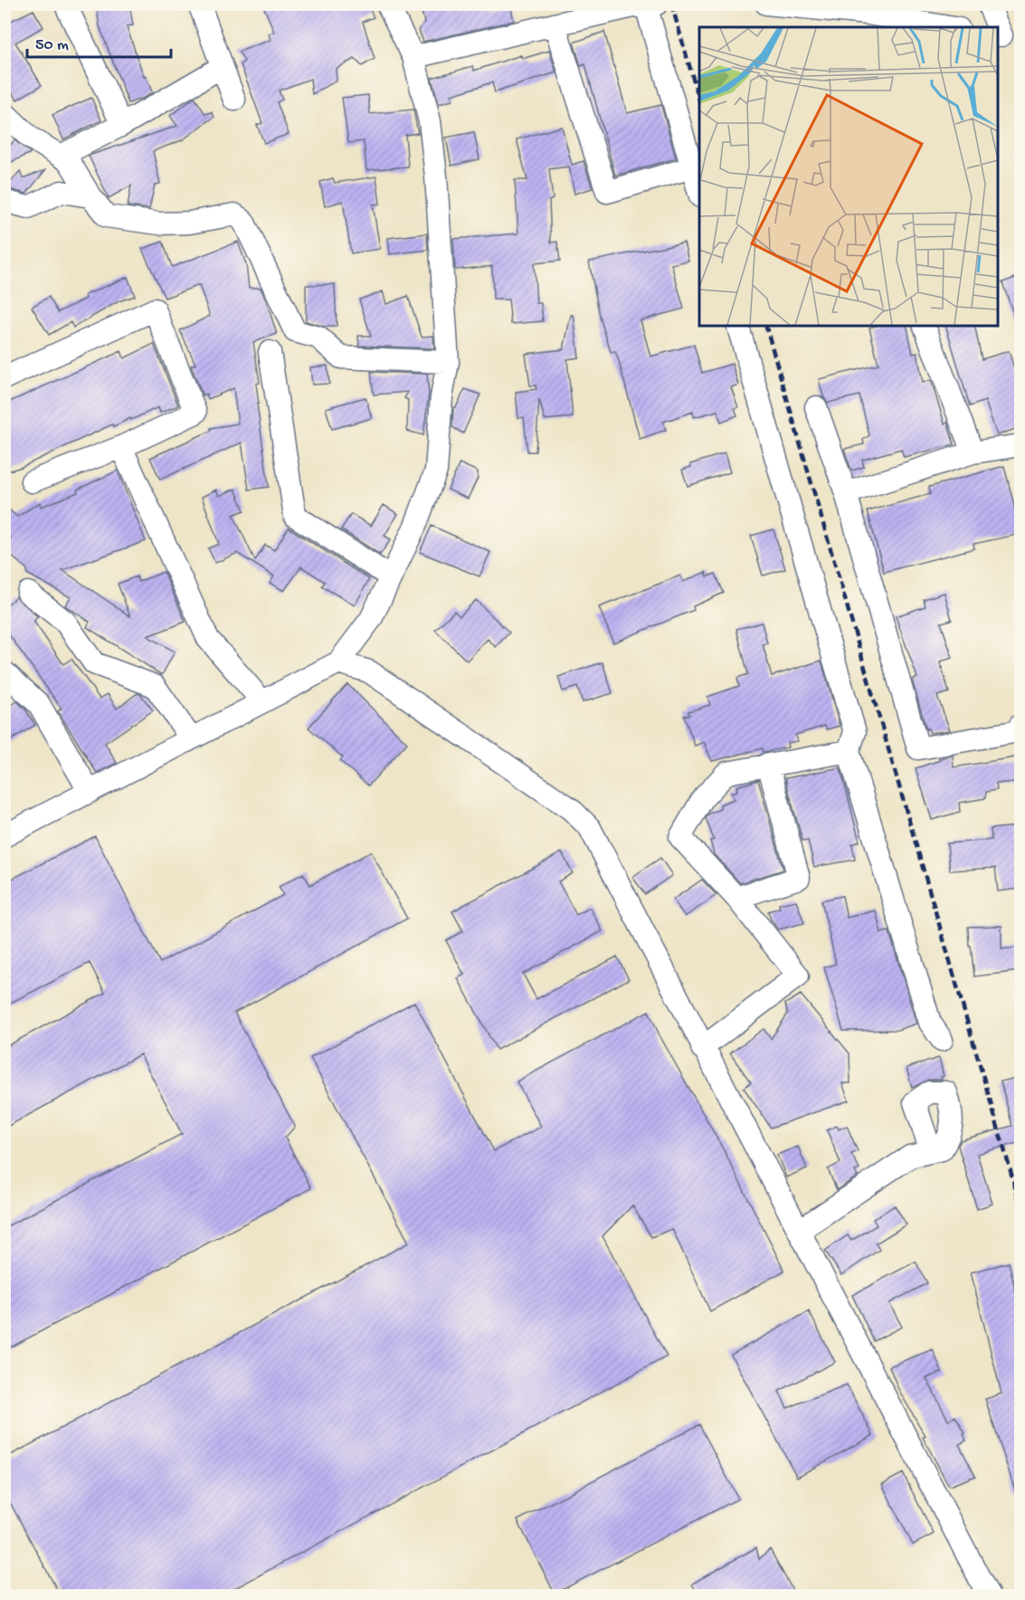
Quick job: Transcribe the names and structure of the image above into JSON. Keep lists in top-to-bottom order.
{
  "scale_bar": "50 m"
}
